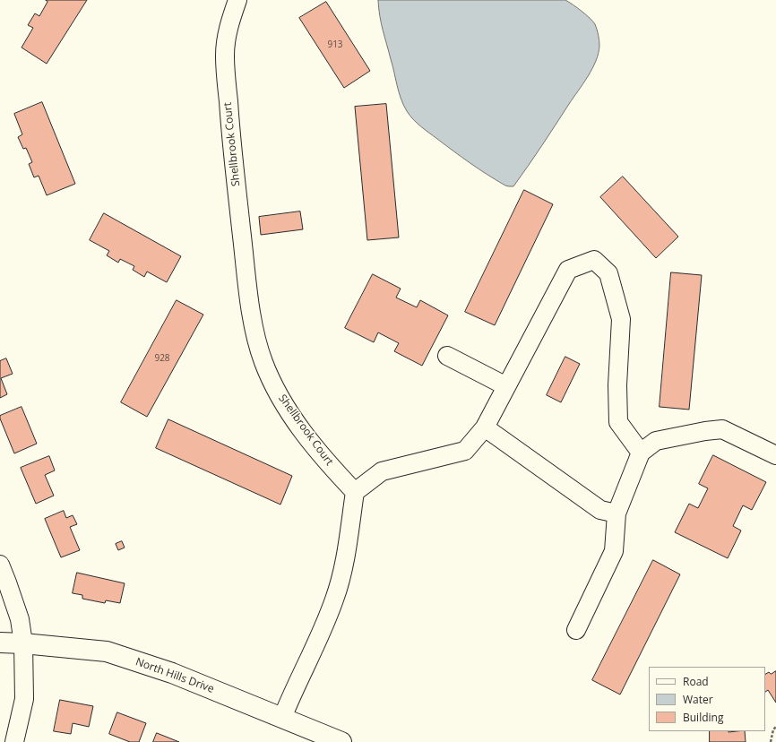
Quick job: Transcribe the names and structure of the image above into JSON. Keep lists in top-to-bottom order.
{
  "streets": {
    "main road": ["North Hills Drive"],
    "street": ["Shellbrook Court"]
  },
  "house_numbers": ["913", "928"],
  "legend": ["Road", "Water", "Building"]
}
